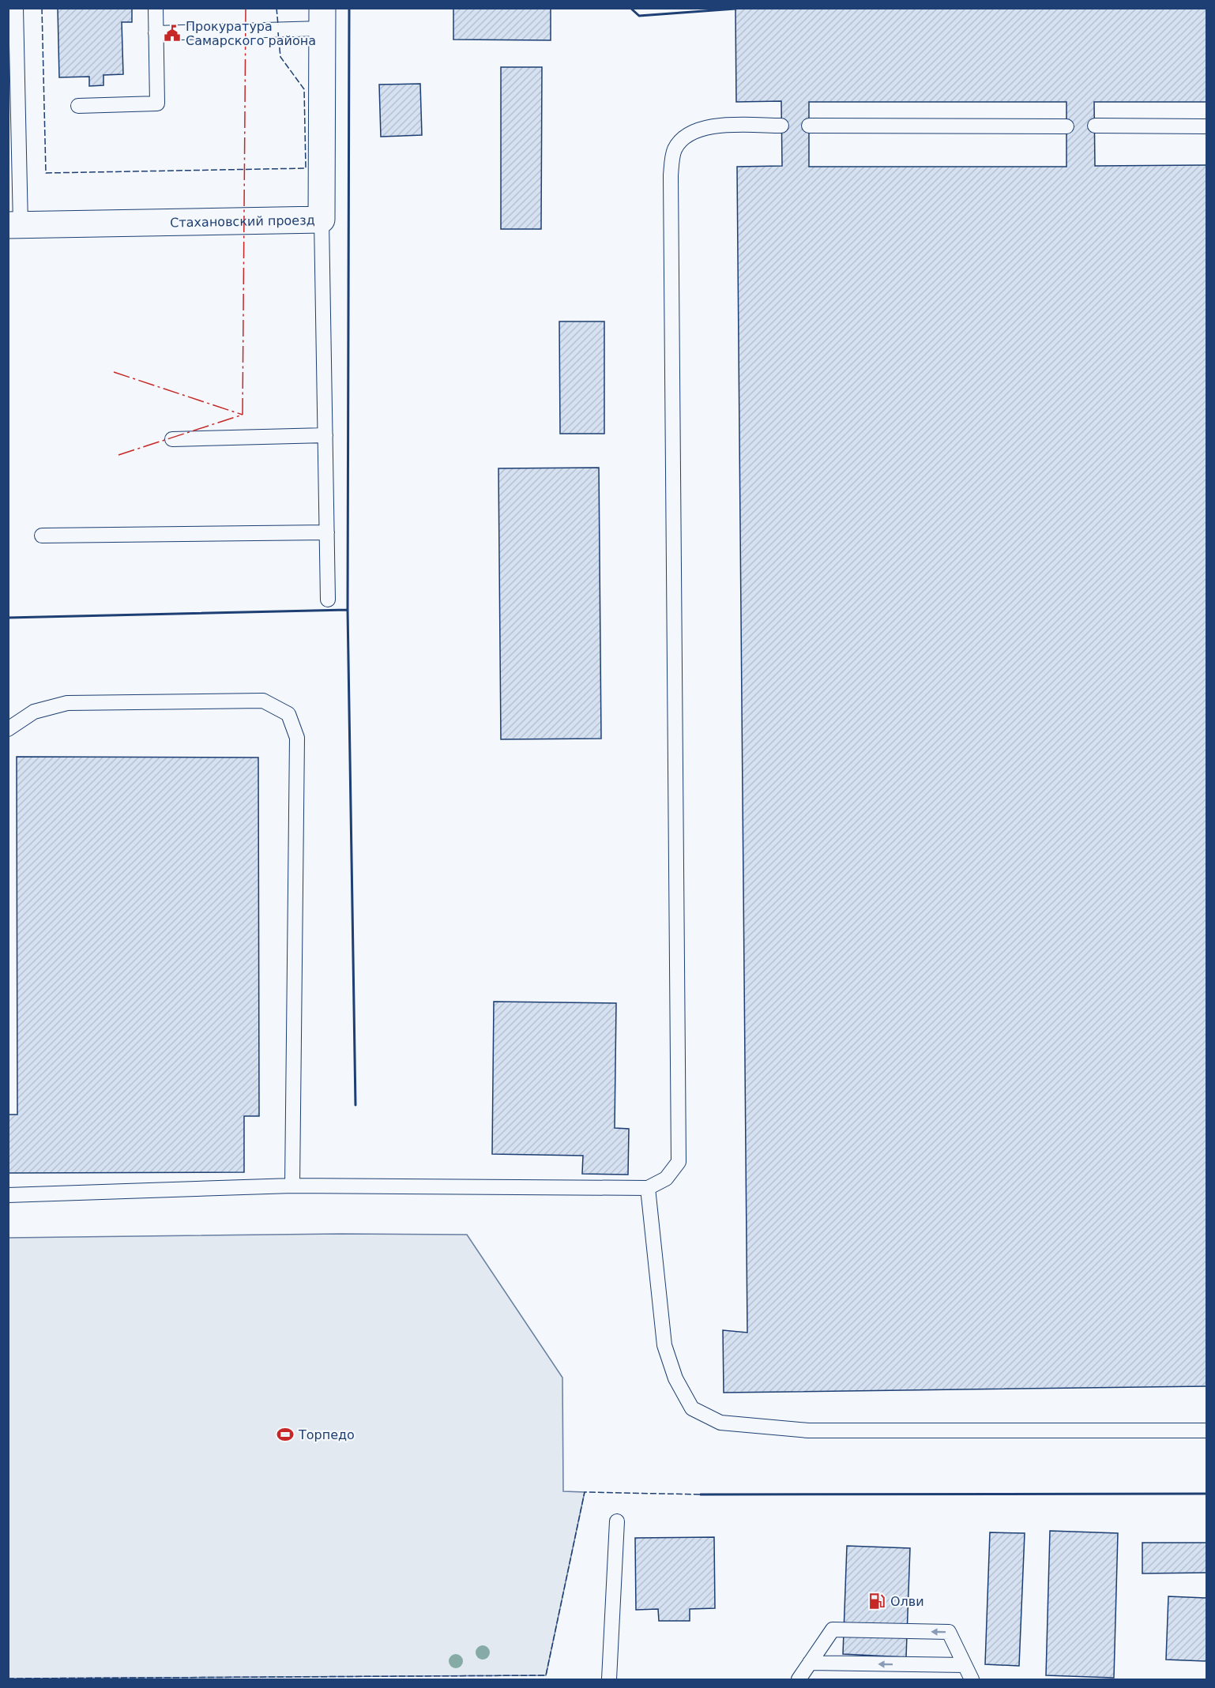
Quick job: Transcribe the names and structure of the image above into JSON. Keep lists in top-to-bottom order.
{
  "streets": {
    "street": ["Стахановский проезд"]
  },
  "places": {
    "public building": ["Прокуратура Самарского района"],
    "sports": ["Торпедо"],
    "fuel station": ["Олви"]
  }
}
